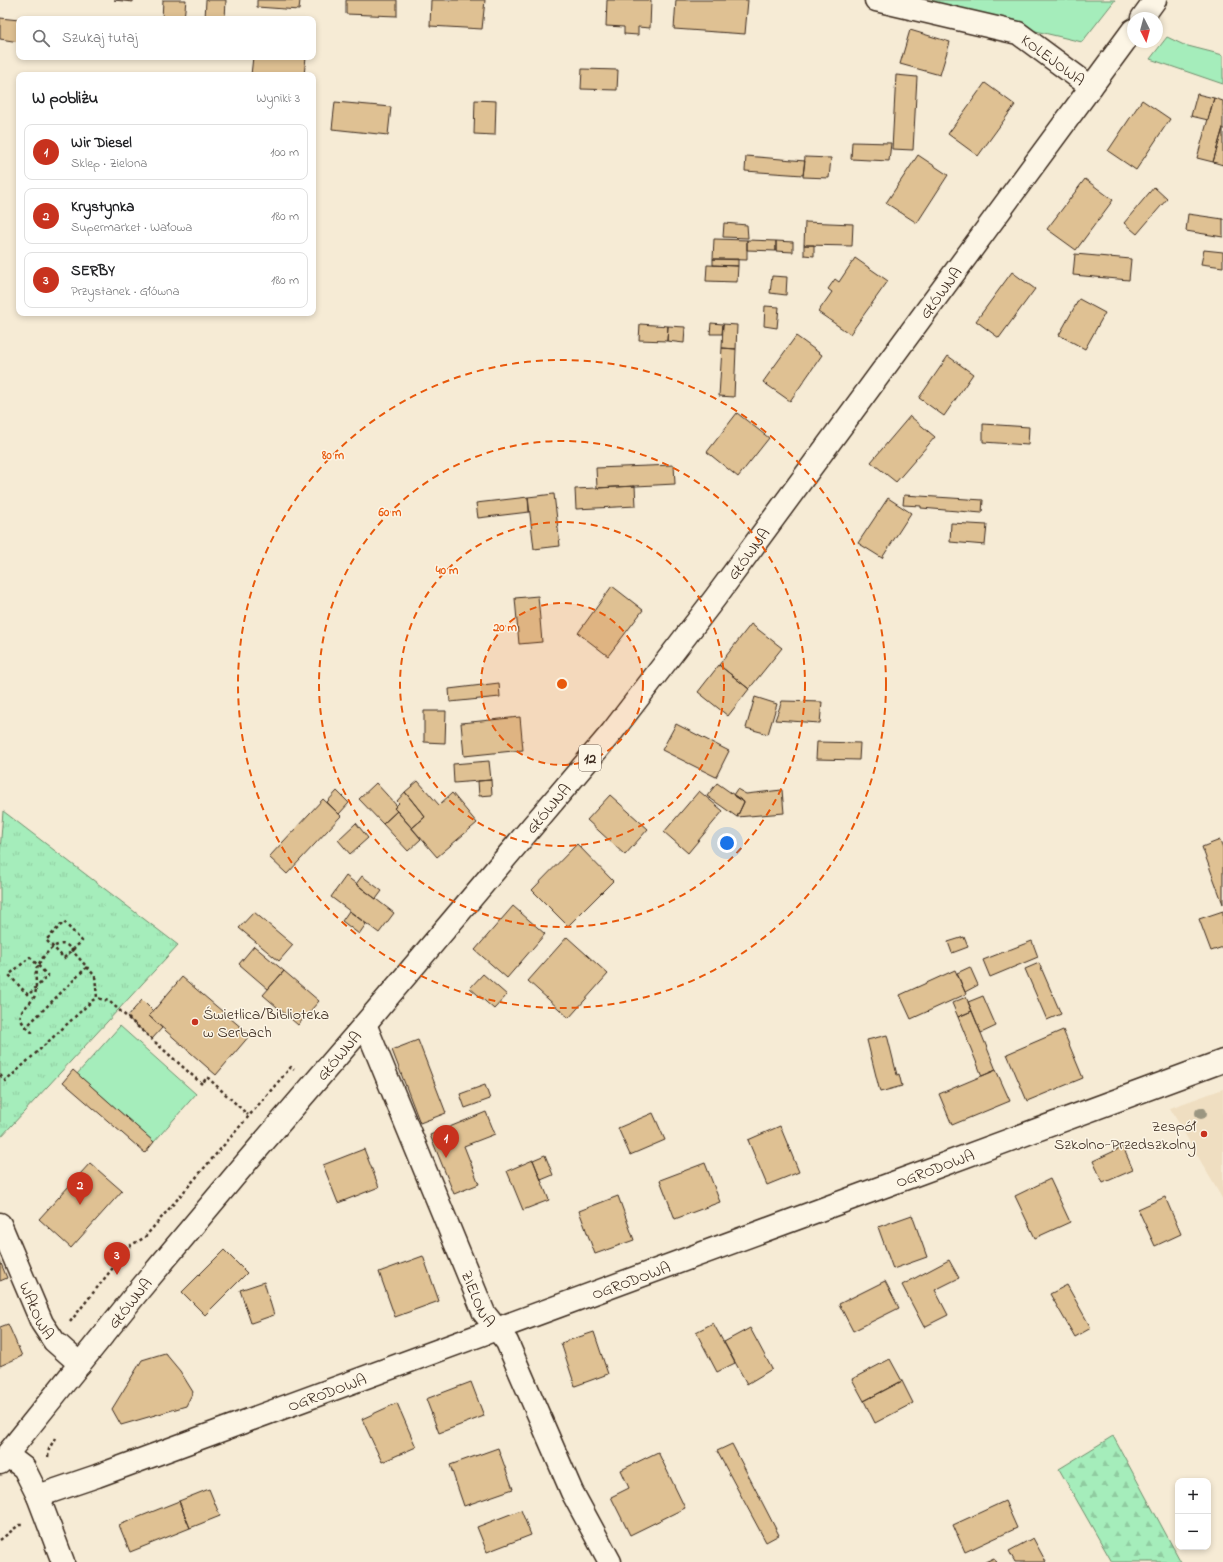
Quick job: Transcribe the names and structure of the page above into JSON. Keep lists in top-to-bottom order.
{
  "streets": {
    "street": [
      "KOLEJOWA",
      "GŁÓWNA",
      "12",
      "OGRODOWA",
      "ZIELONA",
      "WAŁOWA"
    ]
  },
  "crossings": [
    ["KOLEJOWA", "GŁÓWNA"],
    ["GŁÓWNA", "ZIELONA"],
    ["GŁÓWNA", "WAŁOWA"],
    ["OGRODOWA", "ZIELONA"]
  ],
  "places": ["Świetlica/Biblioteka w Serbach", "Zespół Szkolno-Przedszkolny"],
  "north": "bottom",
  "page": {
    "search": "Szukaj tutaj",
    "heading": ["W pobliżu", "Wyniki: 3"],
    "list": [
      {
        "mark": "1",
        "name": "Wir Diesel",
        "note": "Sklep · Zielona",
        "value": "100 m"
      },
      {
        "mark": "2",
        "name": "Krystynka",
        "note": "Supermarket · Wałowa",
        "value": "180 m"
      },
      {
        "mark": "3",
        "name": "SERBY",
        "note": "Przystanek · Główna",
        "value": "180 m"
      }
    ],
    "pins": ["1", "2", "3"],
    "map_buttons": ["+", "−"]
  },
  "rings": [
    "80 m",
    "60 m",
    "40 m",
    "20 m"
  ]
}
